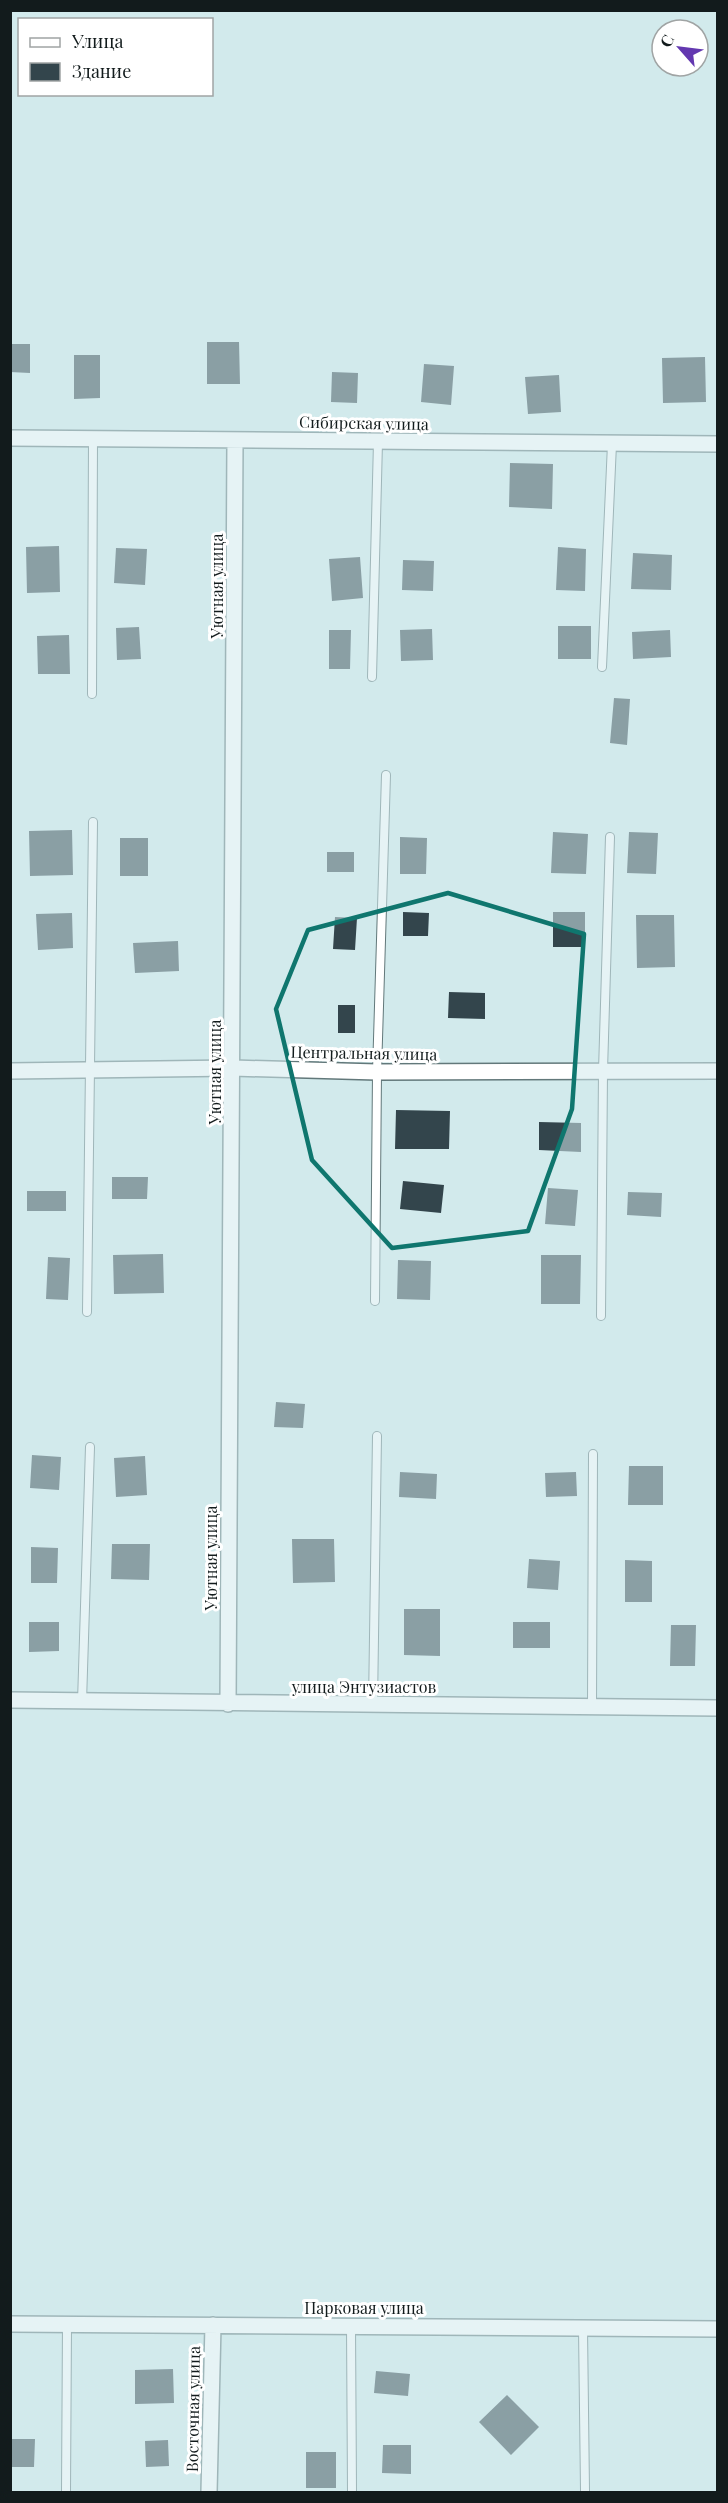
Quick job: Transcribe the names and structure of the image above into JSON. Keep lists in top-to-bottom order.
{
  "streets": {
    "street": [
      "Сибирская улица",
      "Уютная улица",
      "Центральная улица",
      "улица Энтузиастов",
      "Парковая улица",
      "Восточная улица"
    ]
  },
  "crossings": [
    ["Сибирская улица", "Уютная улица"],
    ["Уютная улица", "Центральная улица"],
    ["Уютная улица", "улица Энтузиастов"],
    ["Парковая улица", "Восточная улица"]
  ],
  "legend": ["Улица", "Здание"],
  "north": "top left"
}
